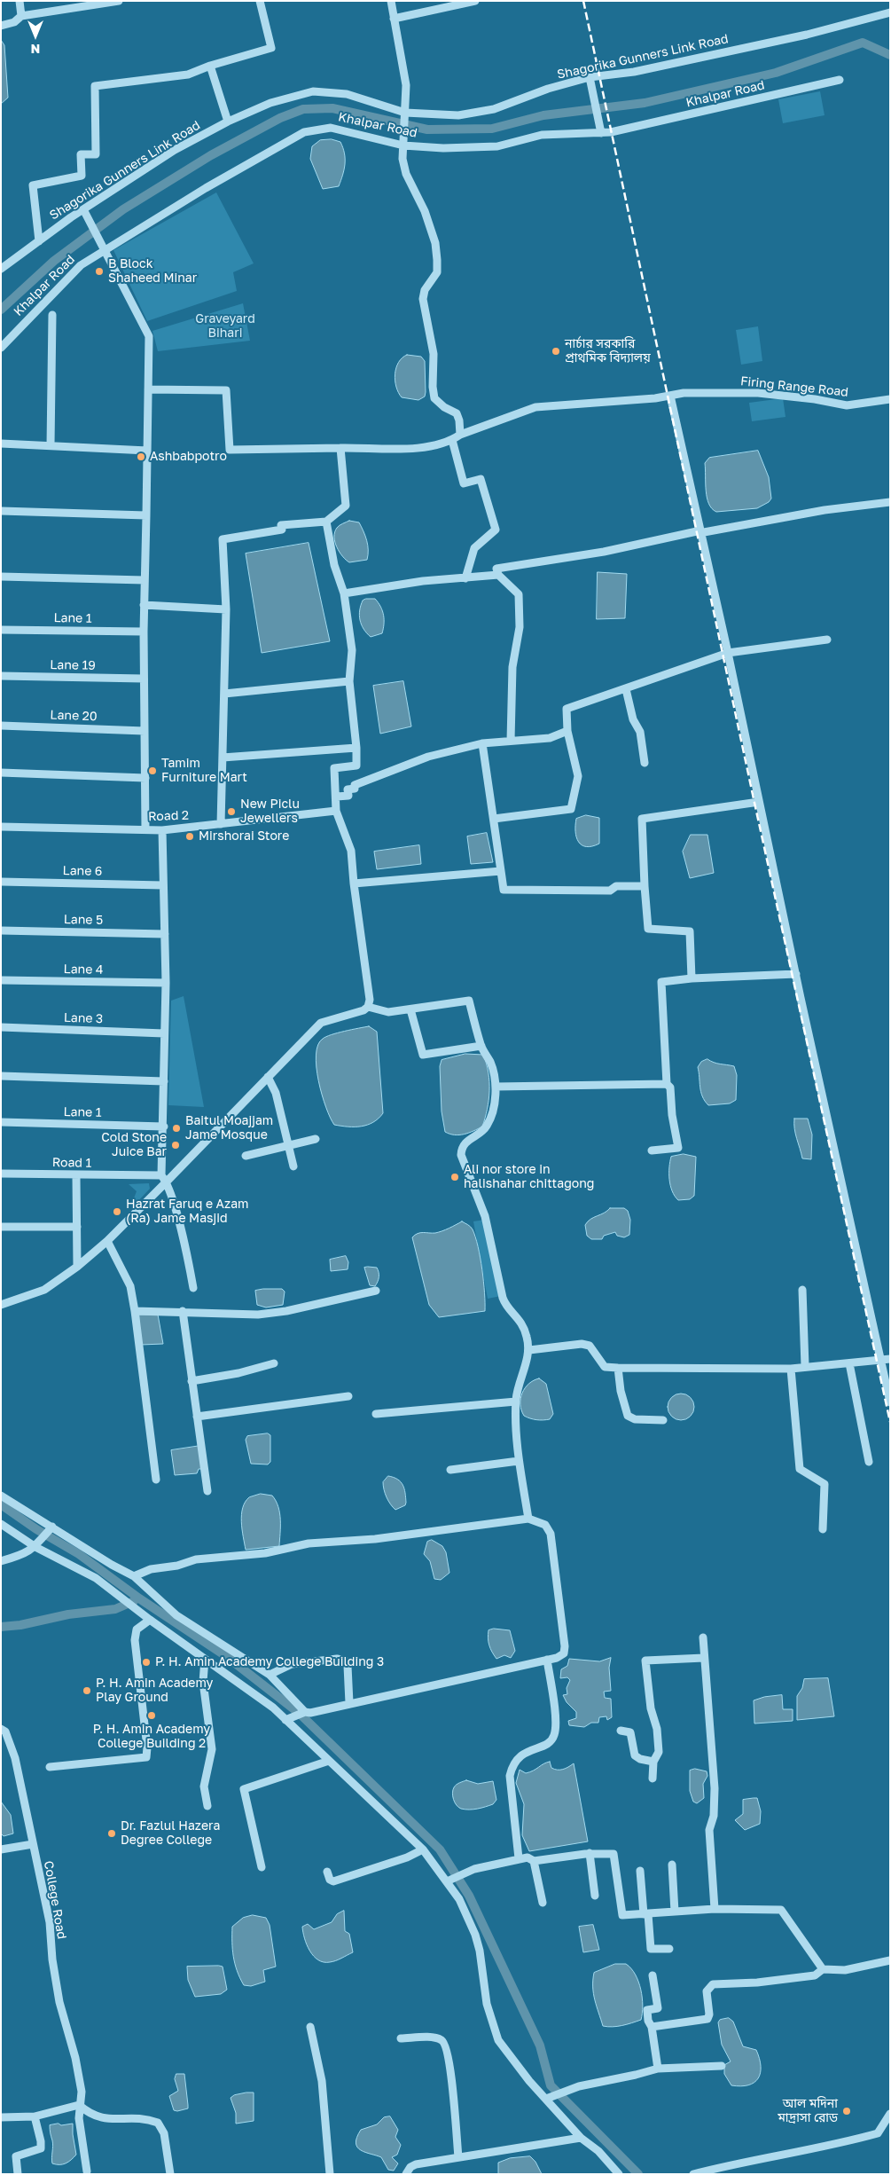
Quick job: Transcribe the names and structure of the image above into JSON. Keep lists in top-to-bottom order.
{
  "streets": {
    "street": [
      "Shagorika Gunners Link Road",
      "Khalpar Road",
      "Firing Range Road",
      "Lane 1",
      "Lane 19",
      "Lane 20",
      "Road 2",
      "Lane 6",
      "Lane 5",
      "Lane 4",
      "Lane 3",
      "Road 1",
      "College Road"
    ]
  },
  "parks": ["Graveyard Bihari"],
  "places": [
    "B Block Shaheed Minar",
    "নার্চার সরকারি প্রাথমিক বিদ্যালয়",
    "Ashbabpotro",
    "Tamim Furniture Mart",
    "New Piclu Jewellers",
    "Mirshorai Store",
    "Baitul Moajjam Jame Mosque",
    "Cold Stone Juice Bar",
    "Ali nor store in halishahar chittagong",
    "Hazrat Faruq e Azam (Ra) Jame Masjid",
    "P. H. Amin Academy College Building 3",
    "P. H. Amin Academy Play Ground",
    "P. H. Amin Academy College Building 2",
    "Dr. Fazlul Hazera Degree College",
    "আল মদিনা মাদ্রাসা রোড"
  ],
  "north": "bottom"
}
